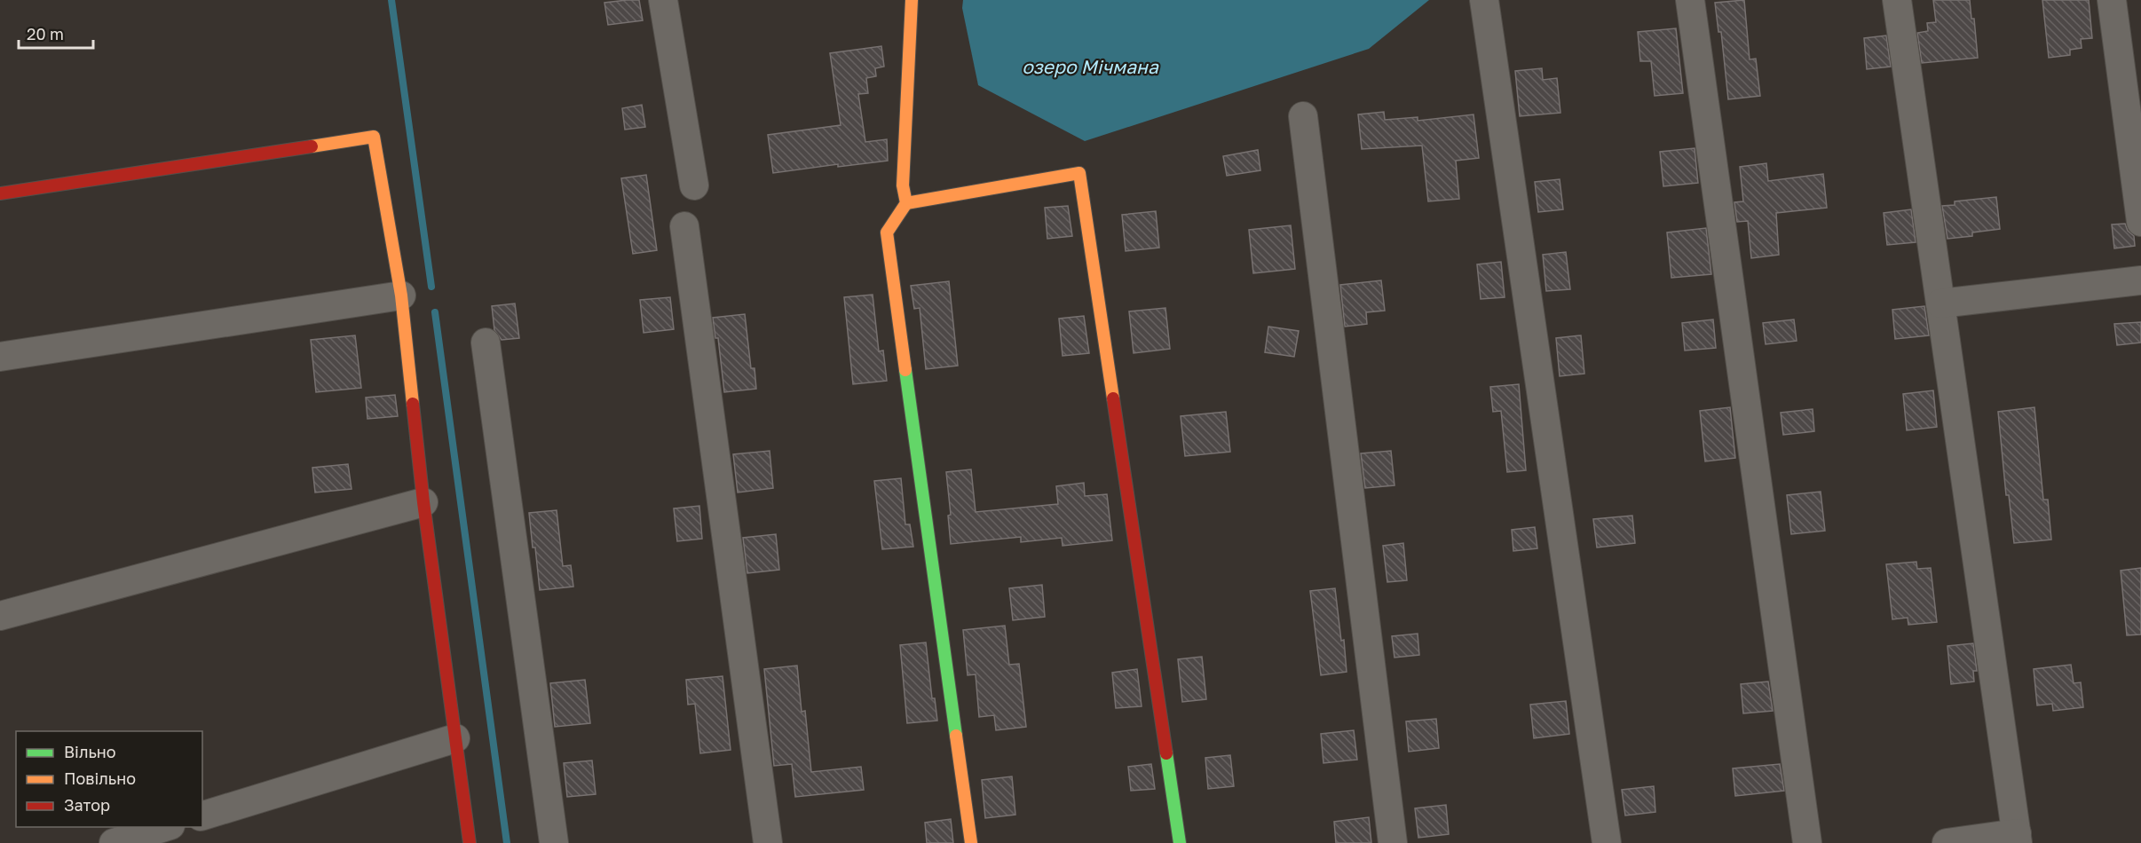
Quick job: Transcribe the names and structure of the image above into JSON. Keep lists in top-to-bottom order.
{
  "water": ["озеро Мічмана"],
  "legend": ["Вільно", "Повільно", "Затор"],
  "scale_bar": "20 m"
}
